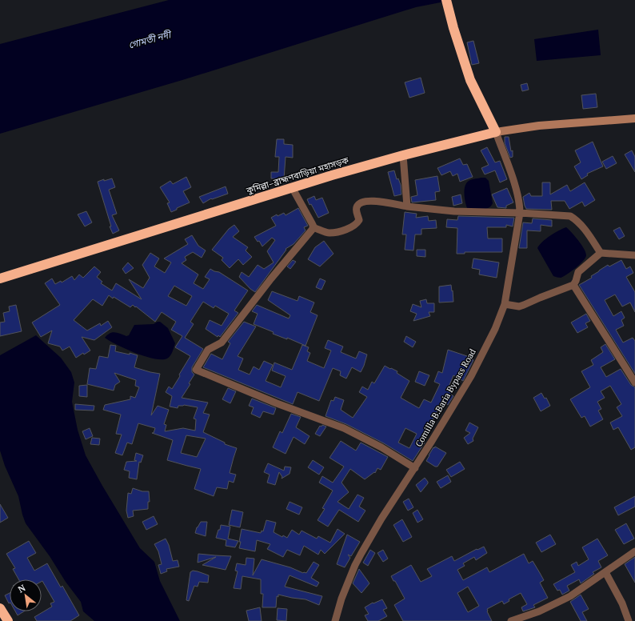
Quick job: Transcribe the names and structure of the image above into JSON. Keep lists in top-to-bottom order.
{
  "streets": {
    "highway": ["কুমিল্লা–ব্রাহ্মণবাড়িয়া মহাসড়ক"],
    "street": ["Comilla B.Baria Bypass Road"]
  },
  "crossings": [
    ["কুমিল্লা–ব্রাহ্মণবাড়িয়া মহাসড়ক", "Comilla B.Baria Bypass Road"]
  ],
  "water": ["গোমতী নদী"],
  "north": "top left"
}
